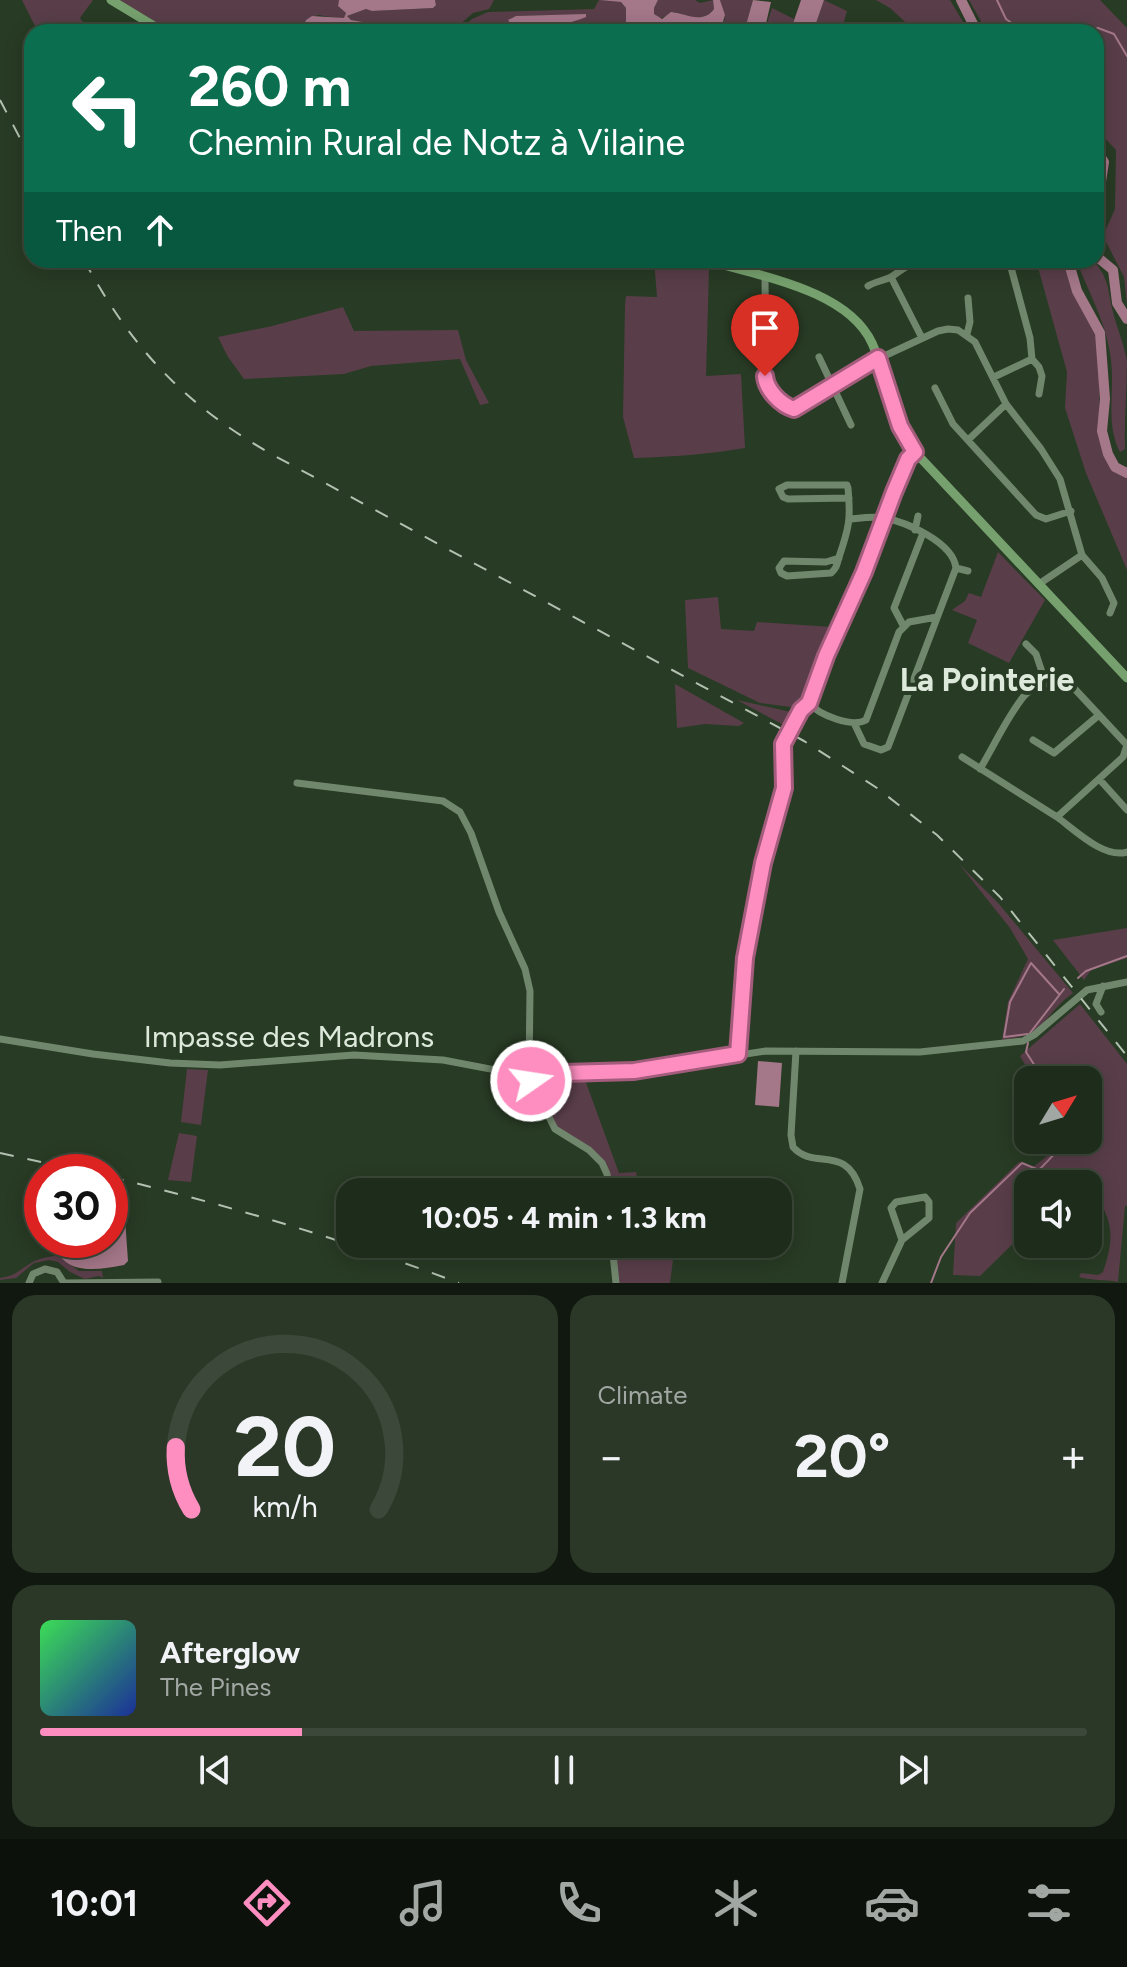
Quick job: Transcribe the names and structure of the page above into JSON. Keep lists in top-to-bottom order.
{
  "streets": {
    "street": ["Impasse des Madrons"]
  },
  "districts": ["La Pointerie"],
  "north": "top right",
  "page": {
    "turn": ["260 m", "Chemin Rural de Notz à Vilaine"],
    "then": "Then",
    "limit": "30",
    "trip": "10:05 · 4 min · 1.3 km",
    "tile": "Climate",
    "heat": ["−", "20°", "+"],
    "song": ["Afterglow", "The Pines"],
    "tabs": "10:01",
    "gauge": ["20", "km/h"]
  }
}
